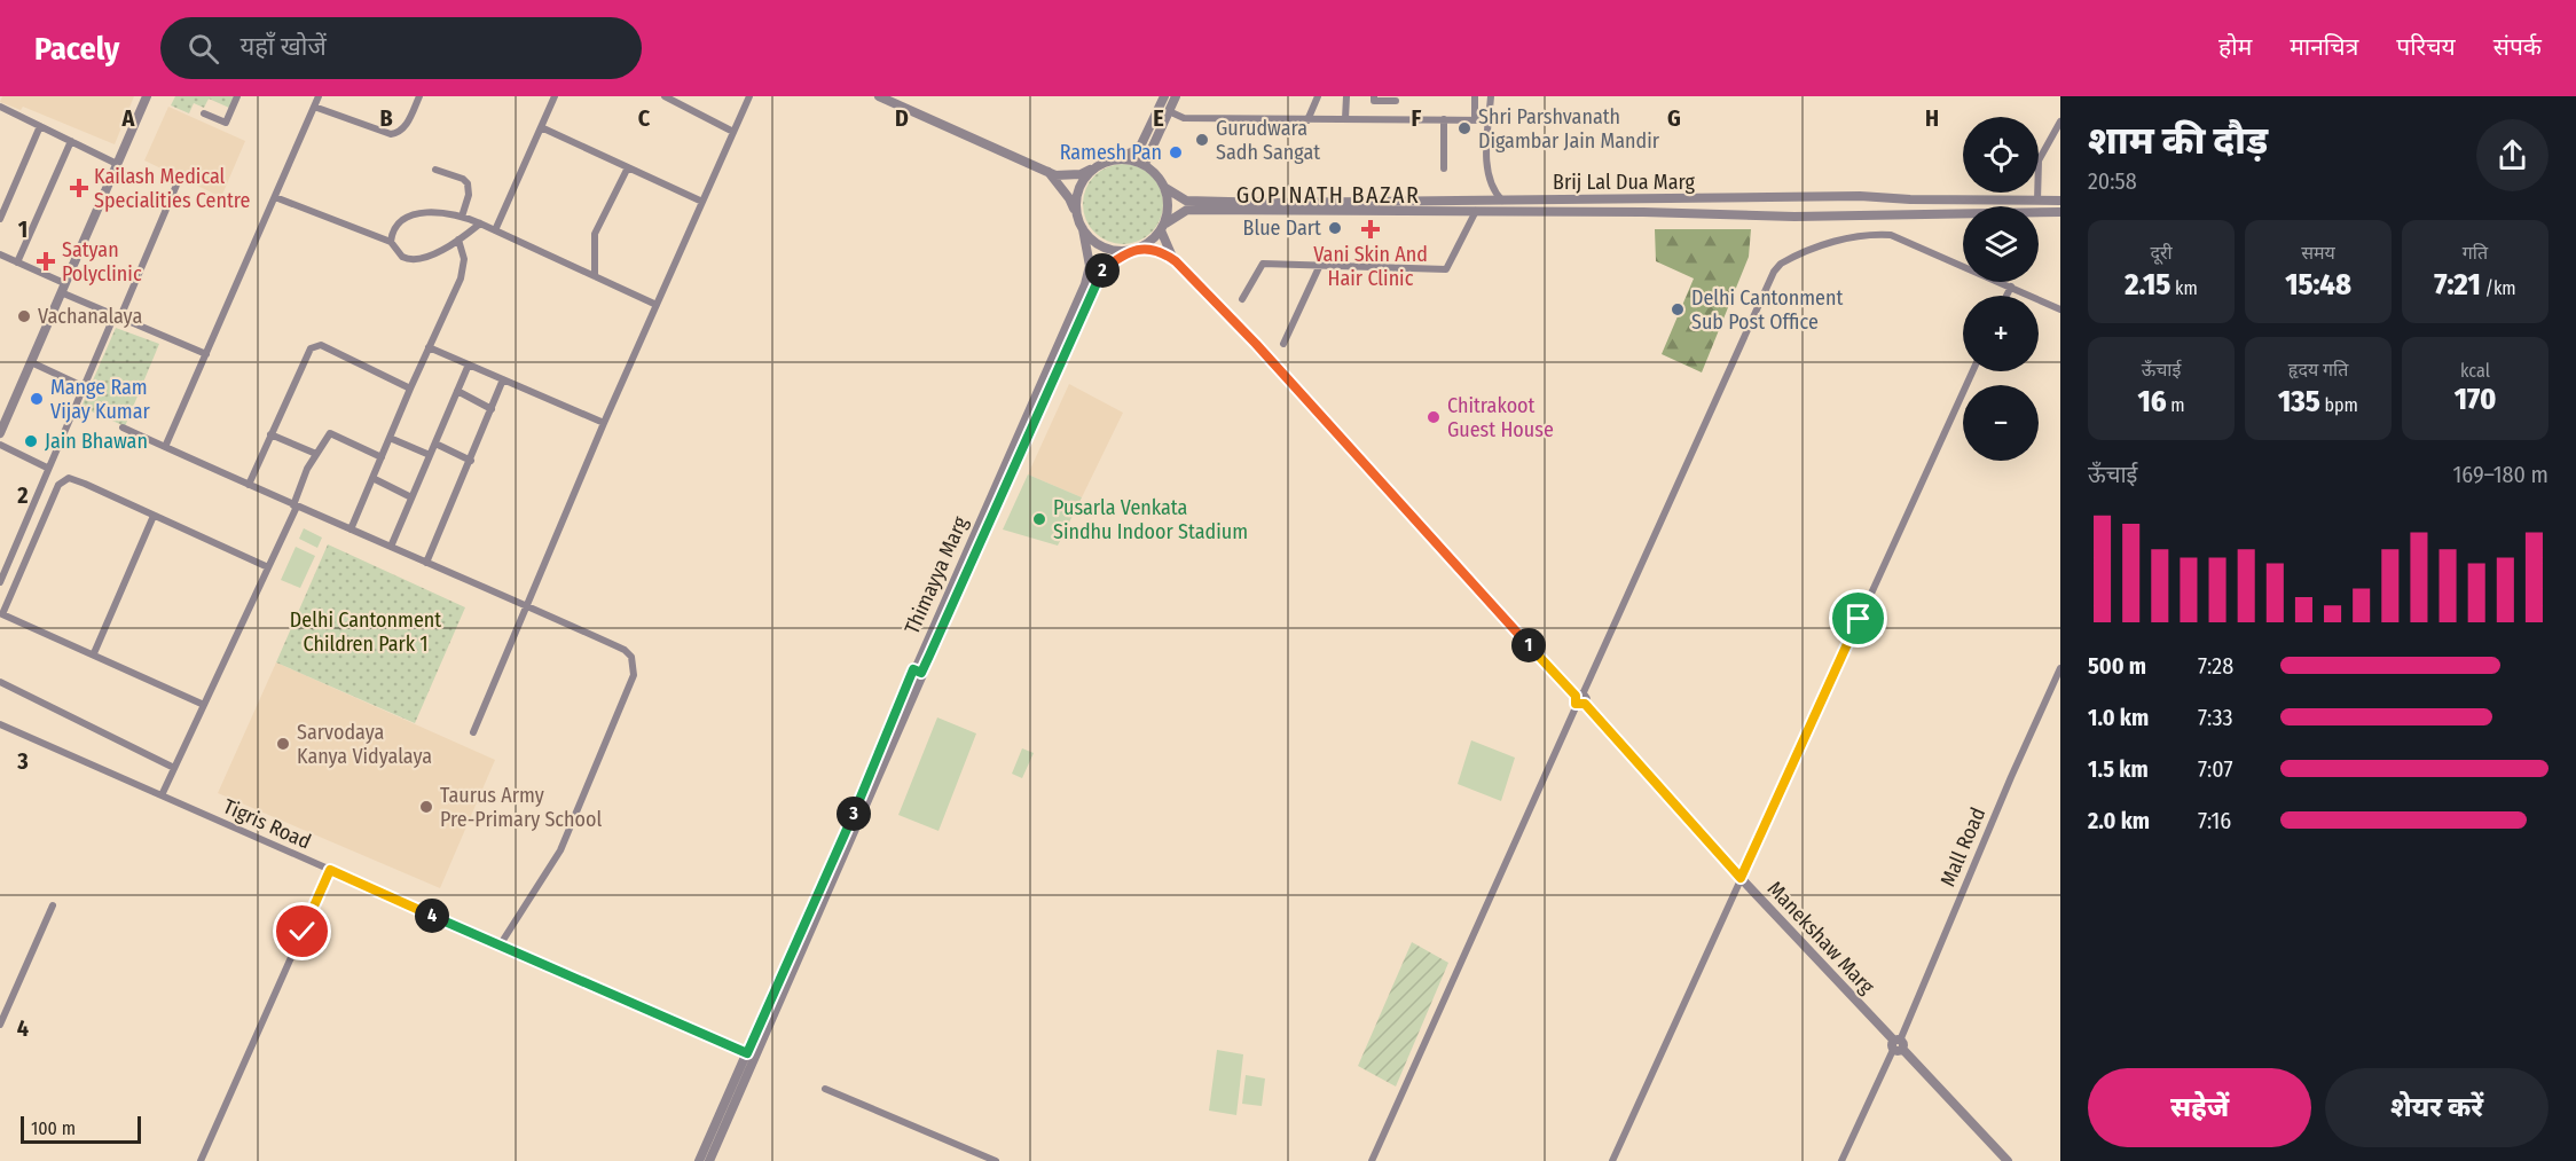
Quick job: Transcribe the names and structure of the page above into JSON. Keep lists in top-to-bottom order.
{
  "streets": {
    "street": [
      "Brij Lal Dua Marg",
      "Thimayya Marg",
      "Tigris Road",
      "Mall Road",
      "Manekshaw Marg"
    ]
  },
  "crossings": [
    ["Thimayya Marg", "Tigris Road"],
    ["Thimayya Marg", "Manekshaw Marg"],
    ["Mall Road", "Manekshaw Marg"]
  ],
  "districts": ["GOPINATH BAZAR"],
  "parks": ["Delhi Cantonment Children Park 1"],
  "places": {
    "other": [
      "Shri Parshvanath Digambar Jain Mandir",
      "Gurudwara Sadh Sangat",
      "Ramesh Pan",
      "Blue Dart",
      "Delhi Cantonment Sub Post Office",
      "Vachanalaya",
      "Mange Ram Vijay Kumar",
      "Chitrakoot Guest House",
      "Jain Bhawan",
      "Pusarla Venkata Sindhu Indoor Stadium",
      "Sarvodaya Kanya Vidyalaya",
      "Taurus Army Pre-Primary School"
    ],
    "health": ["Kailash Medical Specialities Centre", "Vani Skin And Hair Clinic", "Satyan Polyclinic"]
  },
  "scale_bar": "100 m",
  "page": {
    "header": "Pacely",
    "search": "यहाँ खोजें",
    "nav": [
      "होम",
      "मानचित्र",
      "परिचय",
      "संपर्क"
    ],
    "heading": ["शाम की दौड़", "20:58"],
    "map_buttons": ["+", "−"],
    "stats": [
      ["दूरी", "2.15 km"],
      ["समय", "15:48"],
      ["गति", "7:21 /km"],
      ["ऊँचाई", "16 m"],
      ["हृदय गति", "135 bpm"],
      ["kcal", "170"]
    ],
    "pins": [
      "2",
      "1",
      "3",
      "4"
    ],
    "chart": ["ऊँचाई", "169–180 m"],
    "list": [
      {
        "name": "500 m",
        "note": "7:28"
      },
      {
        "name": "1.0 km",
        "note": "7:33"
      },
      {
        "name": "1.5 km",
        "note": "7:07"
      },
      {
        "name": "2.0 km",
        "note": "7:16"
      }
    ],
    "buttons": ["सहेजें", "शेयर करें"],
    "scale": "100 m"
  },
  "grid": {
    "columns": [
      "A",
      "B",
      "C",
      "D",
      "E",
      "F",
      "G",
      "H"
    ],
    "rows": [
      "1",
      "2",
      "3",
      "4"
    ]
  }
}
